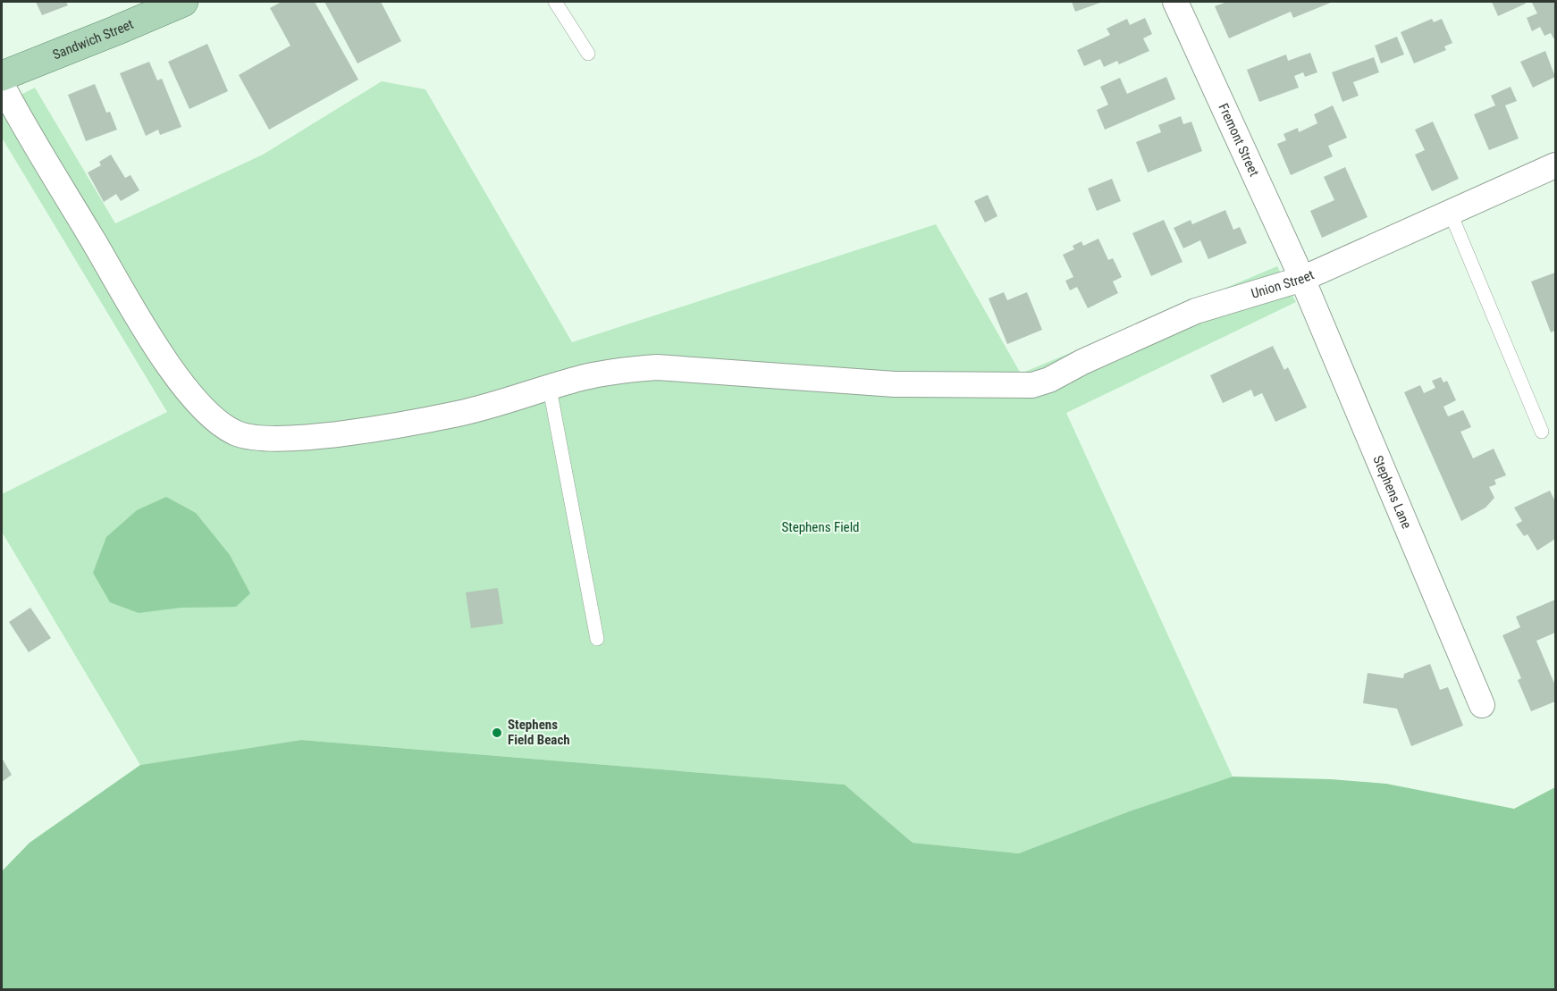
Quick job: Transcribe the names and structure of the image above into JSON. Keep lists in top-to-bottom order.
{
  "streets": {
    "main road": ["Sandwich Street"],
    "street": ["Fremont Street", "Union Street", "Stephens Lane"]
  },
  "crossings": [
    ["Fremont Street", "Union Street"],
    ["Fremont Street", "Stephens Lane"],
    ["Union Street", "Stephens Lane"]
  ],
  "parks": ["Stephens Field"],
  "places": ["Stephens Field Beach"]
}
